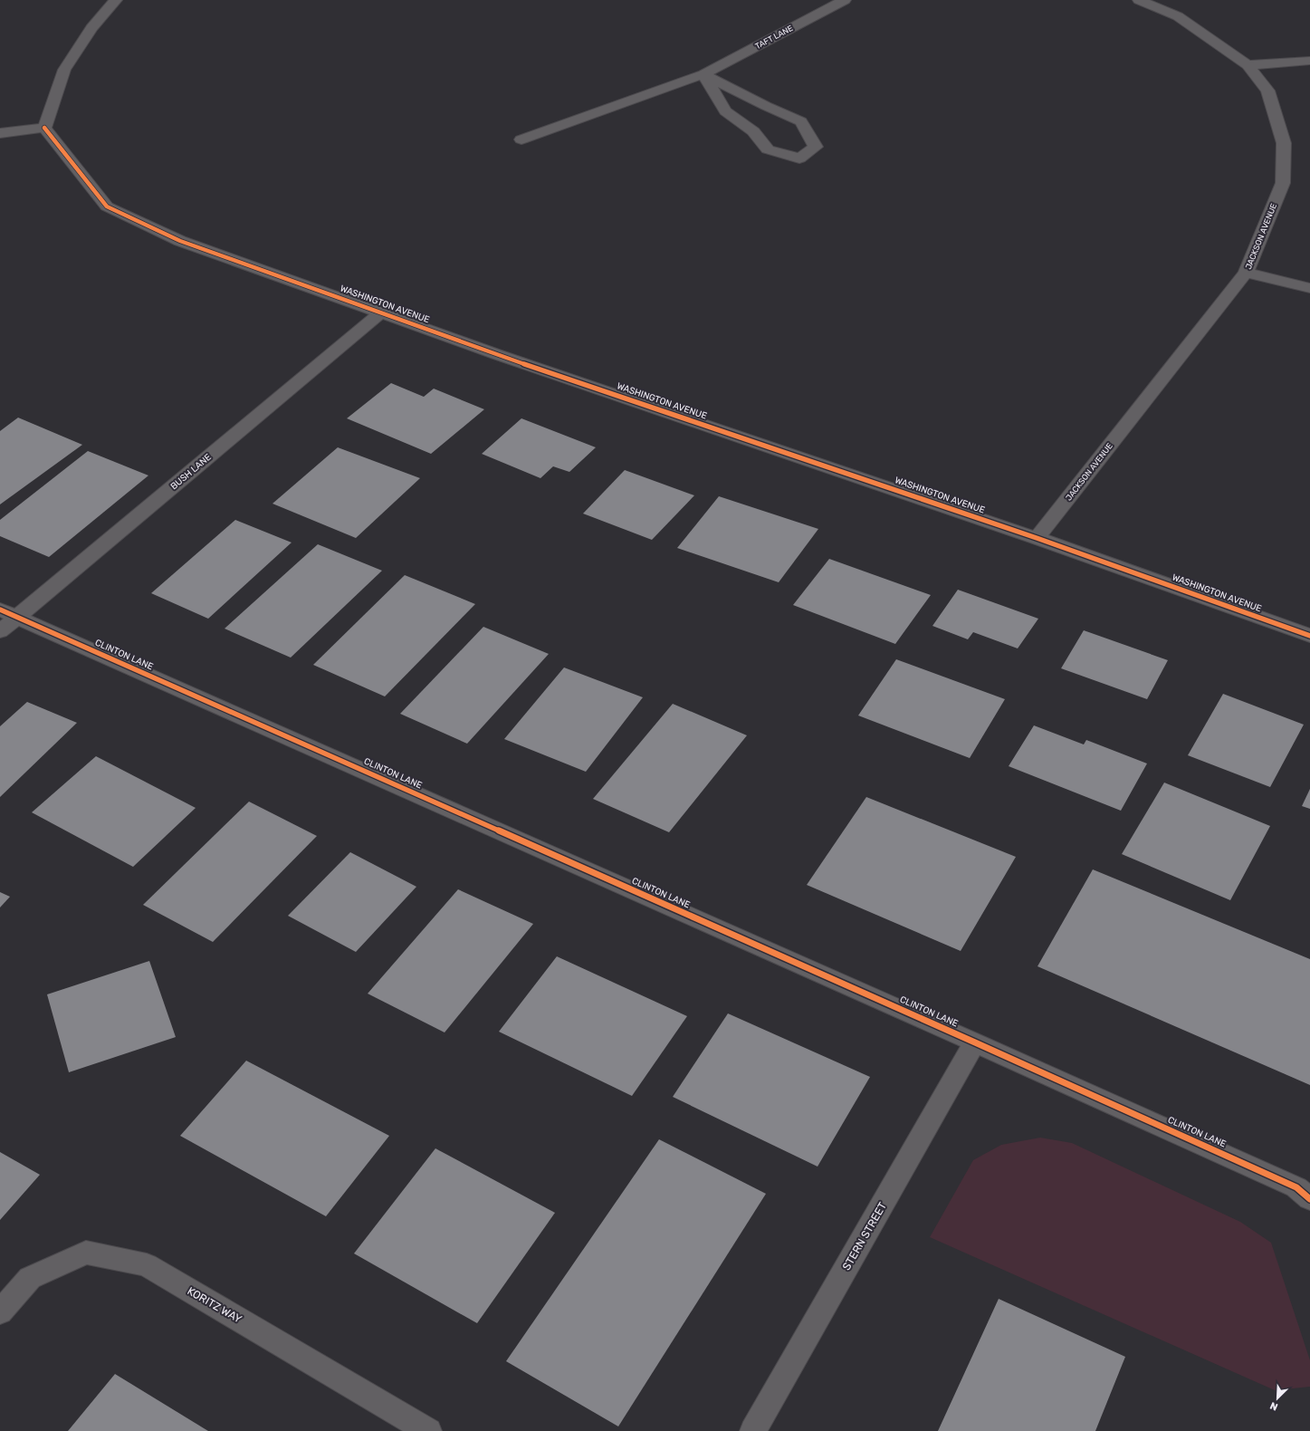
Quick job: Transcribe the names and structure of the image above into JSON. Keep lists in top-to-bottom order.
{
  "streets": {
    "street": [
      "TAFT LANE",
      "JACKSON AVENUE",
      "WASHINGTON AVENUE",
      "BUSH LANE",
      "CLINTON LANE",
      "STERN STREET",
      "KORITZ WAY"
    ]
  },
  "crossings": [
    ["JACKSON AVENUE", "WASHINGTON AVENUE"],
    ["WASHINGTON AVENUE", "BUSH LANE"],
    ["BUSH LANE", "CLINTON LANE"],
    ["CLINTON LANE", "STERN STREET"]
  ],
  "north": "bottom left"
}
